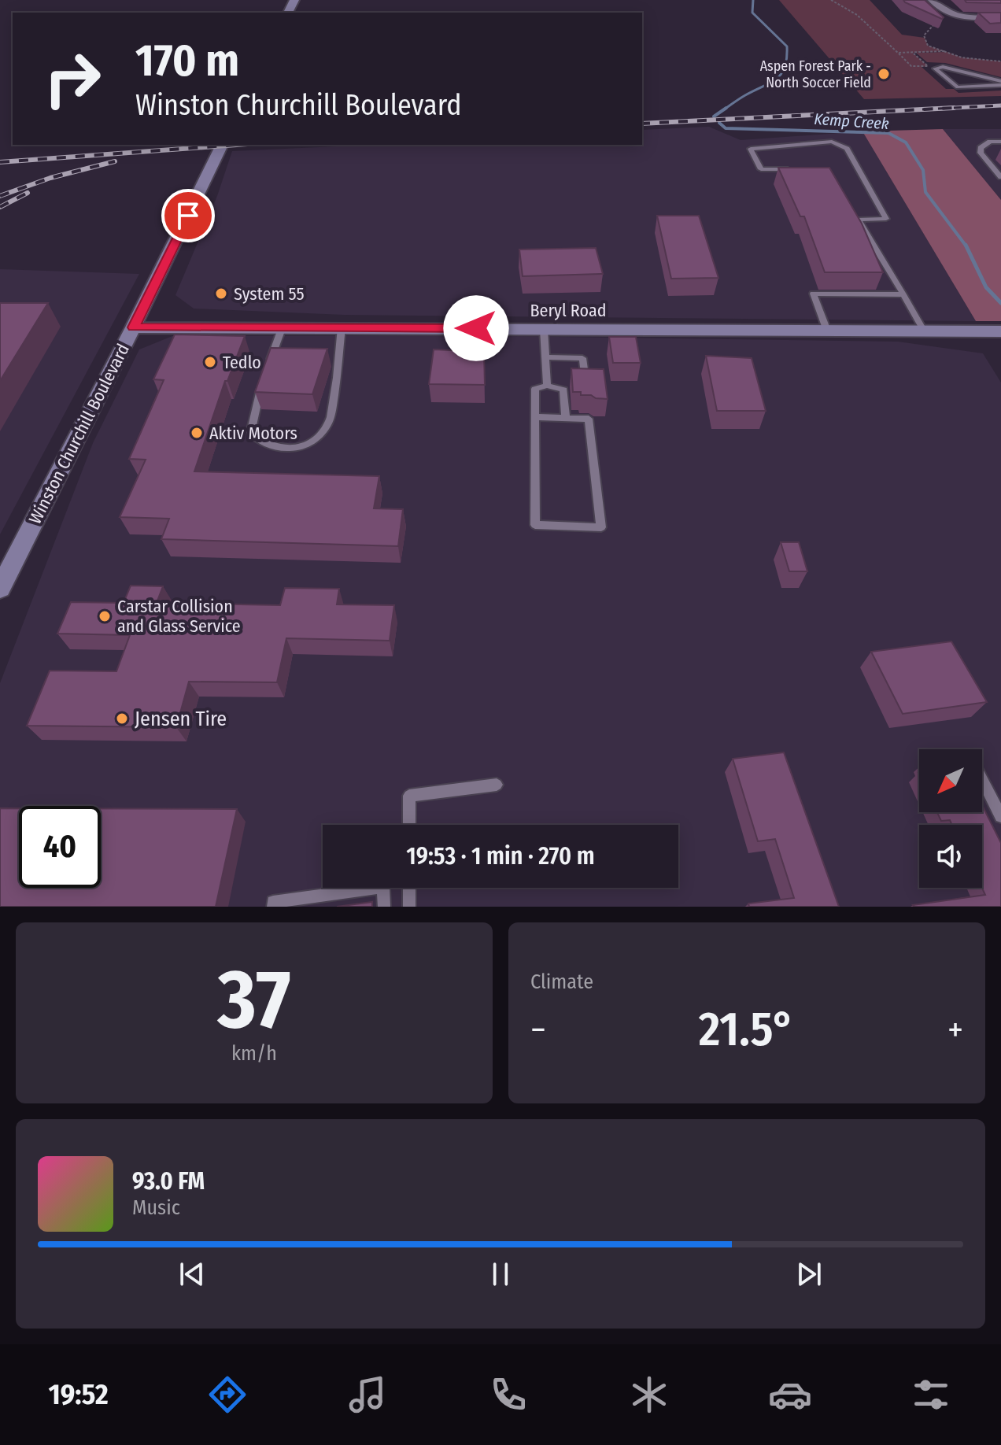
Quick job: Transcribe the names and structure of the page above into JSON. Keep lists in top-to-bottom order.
{
  "streets": {
    "street": ["Beryl Road", "Winston Churchill Boulevard"]
  },
  "crossings": [
    ["Beryl Road", "Winston Churchill Boulevard"]
  ],
  "water": ["Kemp Creek"],
  "places": [
    "Aspen Forest Park - North Soccer Field",
    "System 55",
    "Tedlo",
    "Aktiv Motors",
    "Carstar Collision and Glass Service",
    "Jensen Tire"
  ],
  "north": "bottom left",
  "page": {
    "turn": ["170 m", "Winston Churchill Boulevard"],
    "limit": "40",
    "trip": "19:53 · 1 min · 270 m",
    "tile": [
      ["37", "km/h"],
      "Climate"
    ],
    "heat": ["−", "21.5°", "+"],
    "song": ["93.0 FM", "Music"],
    "tabs": "19:52"
  }
}
